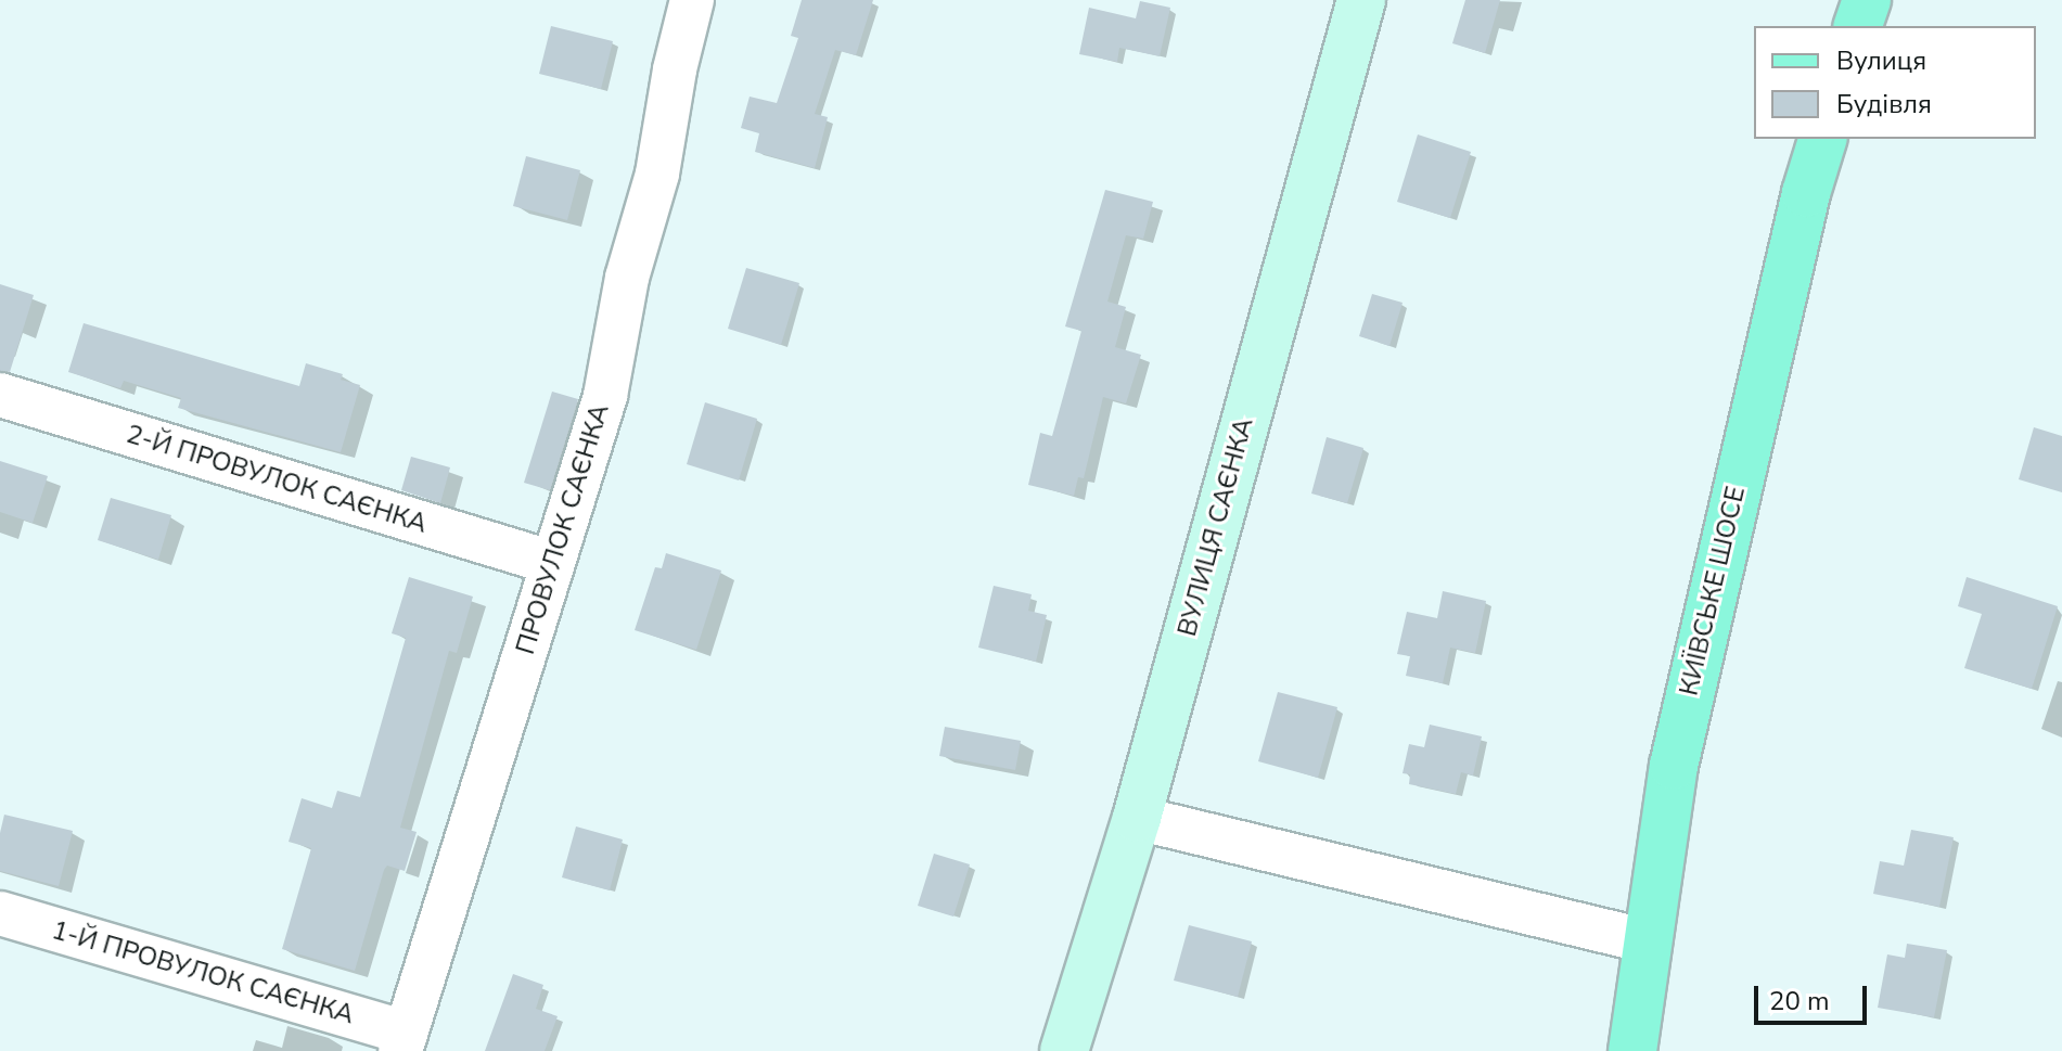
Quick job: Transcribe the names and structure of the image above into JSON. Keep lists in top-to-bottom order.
{
  "streets": {
    "main road": ["КИЇВСЬКЕ ШОСЕ"],
    "street": [
      "2-Й ПРОВУЛОК САЄНКА",
      "ВУЛИЦЯ САЄНКА",
      "ПРОВУЛОК САЄНКА",
      "1-Й ПРОВУЛОК САЄНКА"
    ]
  },
  "crossings": [
    ["2-Й ПРОВУЛОК САЄНКА", "ПРОВУЛОК САЄНКА"],
    ["ПРОВУЛОК САЄНКА", "1-Й ПРОВУЛОК САЄНКА"]
  ],
  "legend": ["Вулиця", "Будівля"],
  "scale_bar": "20 m"
}
